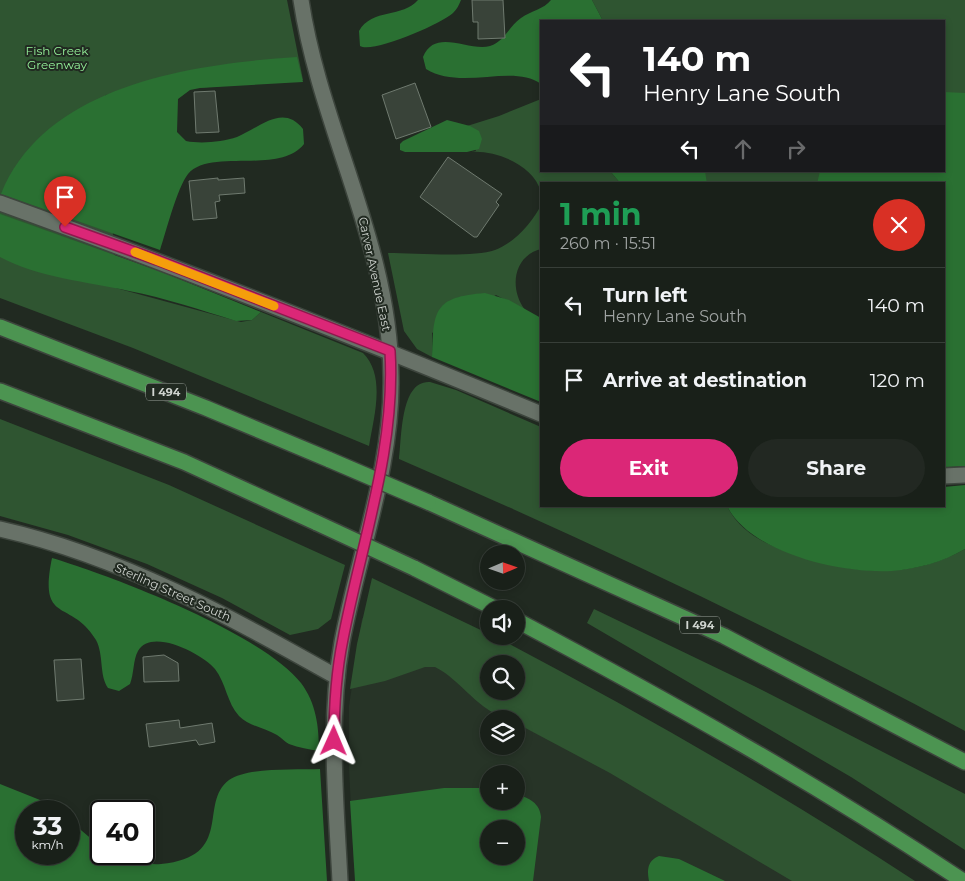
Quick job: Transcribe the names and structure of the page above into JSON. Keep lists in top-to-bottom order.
{
  "streets": {
    "highway": ["I 494"],
    "street": ["Carver Avenue East", "Sterling Street South"]
  },
  "crossings": [
    ["Carver Avenue East", "Sterling Street South"]
  ],
  "parks": ["Fish Creek Greenway"],
  "north": "right",
  "page": {
    "turn": ["140 m", "Henry Lane South"],
    "heading": ["1 min", "260 m · 15:51"],
    "list": [
      {
        "name": "Turn left",
        "note": "Henry Lane South",
        "value": "140 m"
      },
      {
        "name": "Arrive at destination",
        "value": "120 m"
      }
    ],
    "buttons": ["Exit", "Share"],
    "map_buttons": ["+", "−"],
    "speed": "33 km/h",
    "limit": "40"
  }
}
